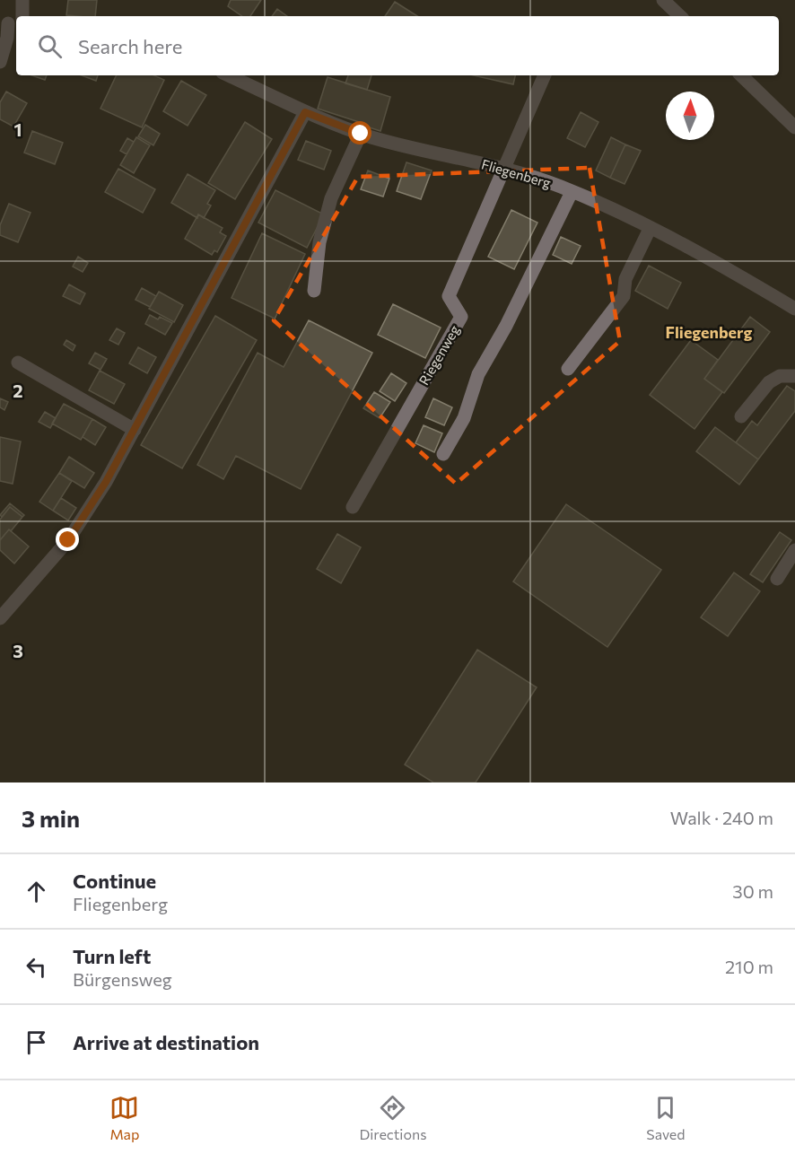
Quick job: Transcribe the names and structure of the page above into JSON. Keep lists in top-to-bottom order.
{
  "streets": {
    "street": ["Fliegenberg", "Riegenweg"]
  },
  "crossings": [
    ["Fliegenberg", "Riegenweg"]
  ],
  "districts": ["Fliegenberg"],
  "north": "top",
  "page": {
    "search": "Search here",
    "heading": ["3 min", "Walk · 240 m"],
    "list": [
      ["Continue", "Fliegenberg", "30 m"],
      ["Turn left", "Bürgensweg", "210 m"],
      "Arrive at destination"
    ],
    "nav": ["Map", "Directions", "Saved"]
  },
  "grid": {
    "rows": ["1", "2", "3"]
  }
}
